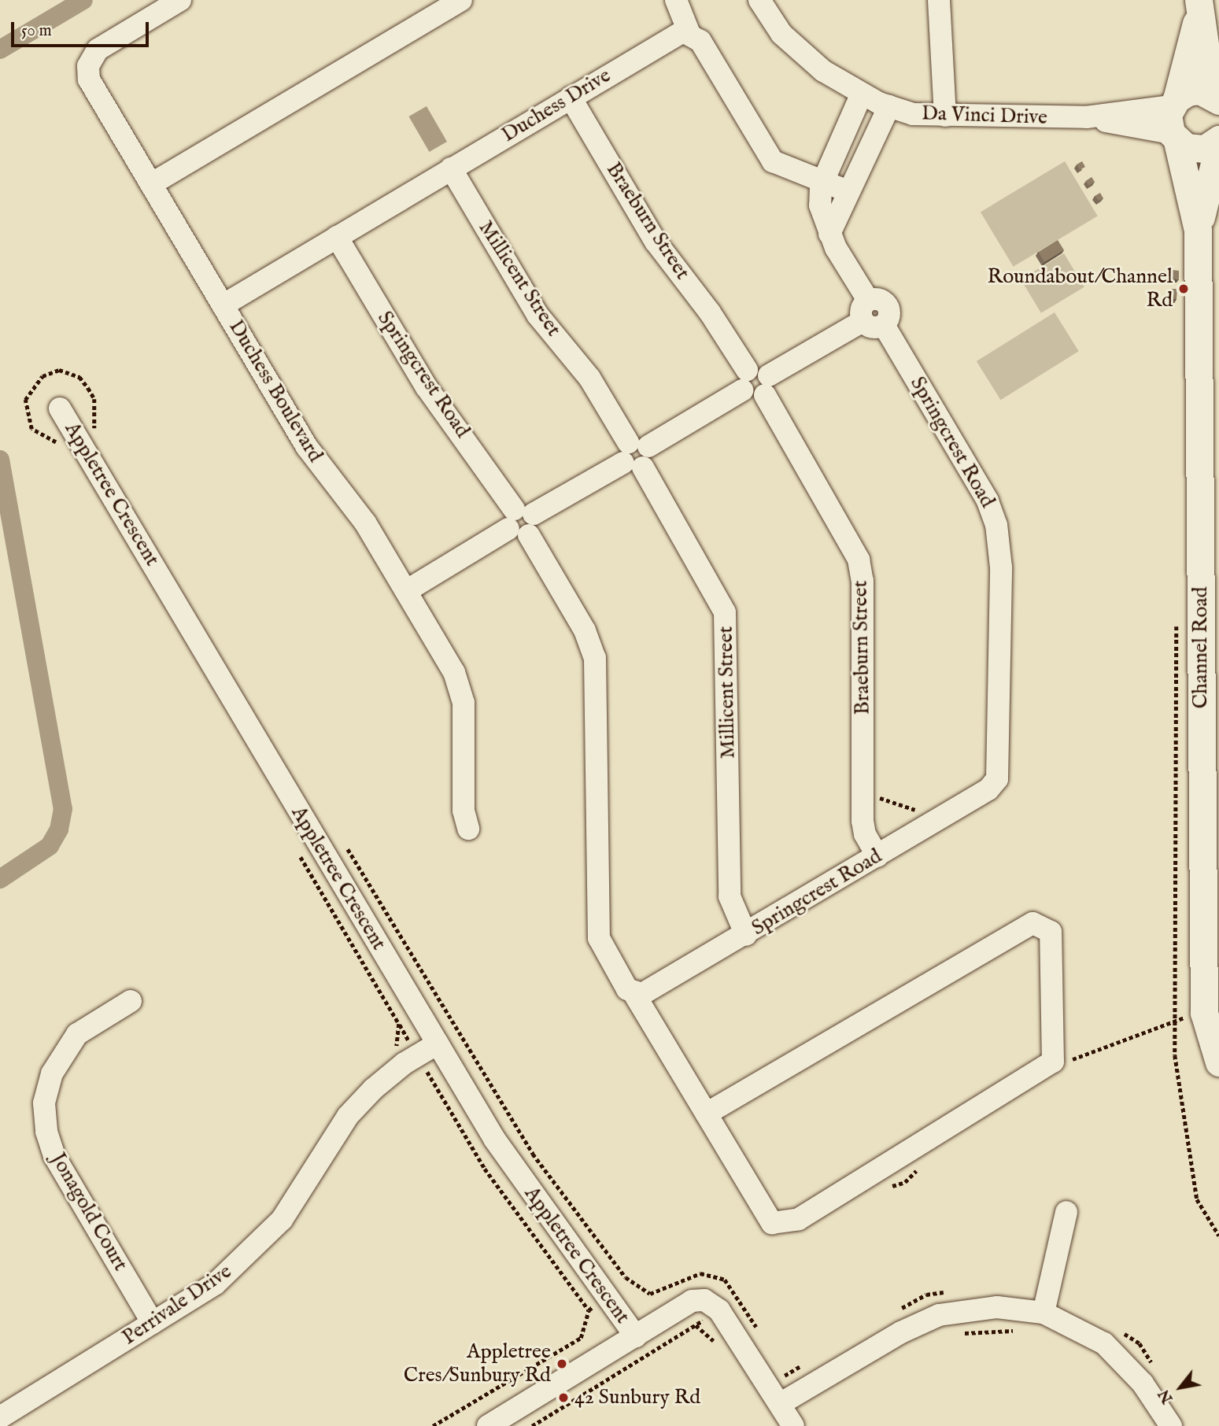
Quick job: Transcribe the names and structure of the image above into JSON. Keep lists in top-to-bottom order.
{
  "streets": {
    "street": [
      "Duchess Drive",
      "Da Vinci Drive",
      "Braeburn Street",
      "Millicent Street",
      "Springcrest Road",
      "Duchess Boulevard",
      "Appletree Crescent",
      "Channel Road",
      "Jonagold Court",
      "Perrivale Drive"
    ]
  },
  "crossings": [
    ["Duchess Drive", "Braeburn Street"],
    ["Duchess Drive", "Millicent Street"],
    ["Duchess Drive", "Springcrest Road"],
    ["Duchess Drive", "Duchess Boulevard"],
    ["Da Vinci Drive", "Springcrest Road"],
    ["Da Vinci Drive", "Channel Road"],
    ["Braeburn Street", "Springcrest Road"],
    ["Millicent Street", "Springcrest Road"],
    ["Appletree Crescent", "Perrivale Drive"],
    ["Jonagold Court", "Perrivale Drive"]
  ],
  "places": ["Roundabout/Channel Rd", "Appletree Cres/Sunbury Rd", "42 Sunbury Rd"],
  "scale_bar": "50 m",
  "north": "bottom left"
}
